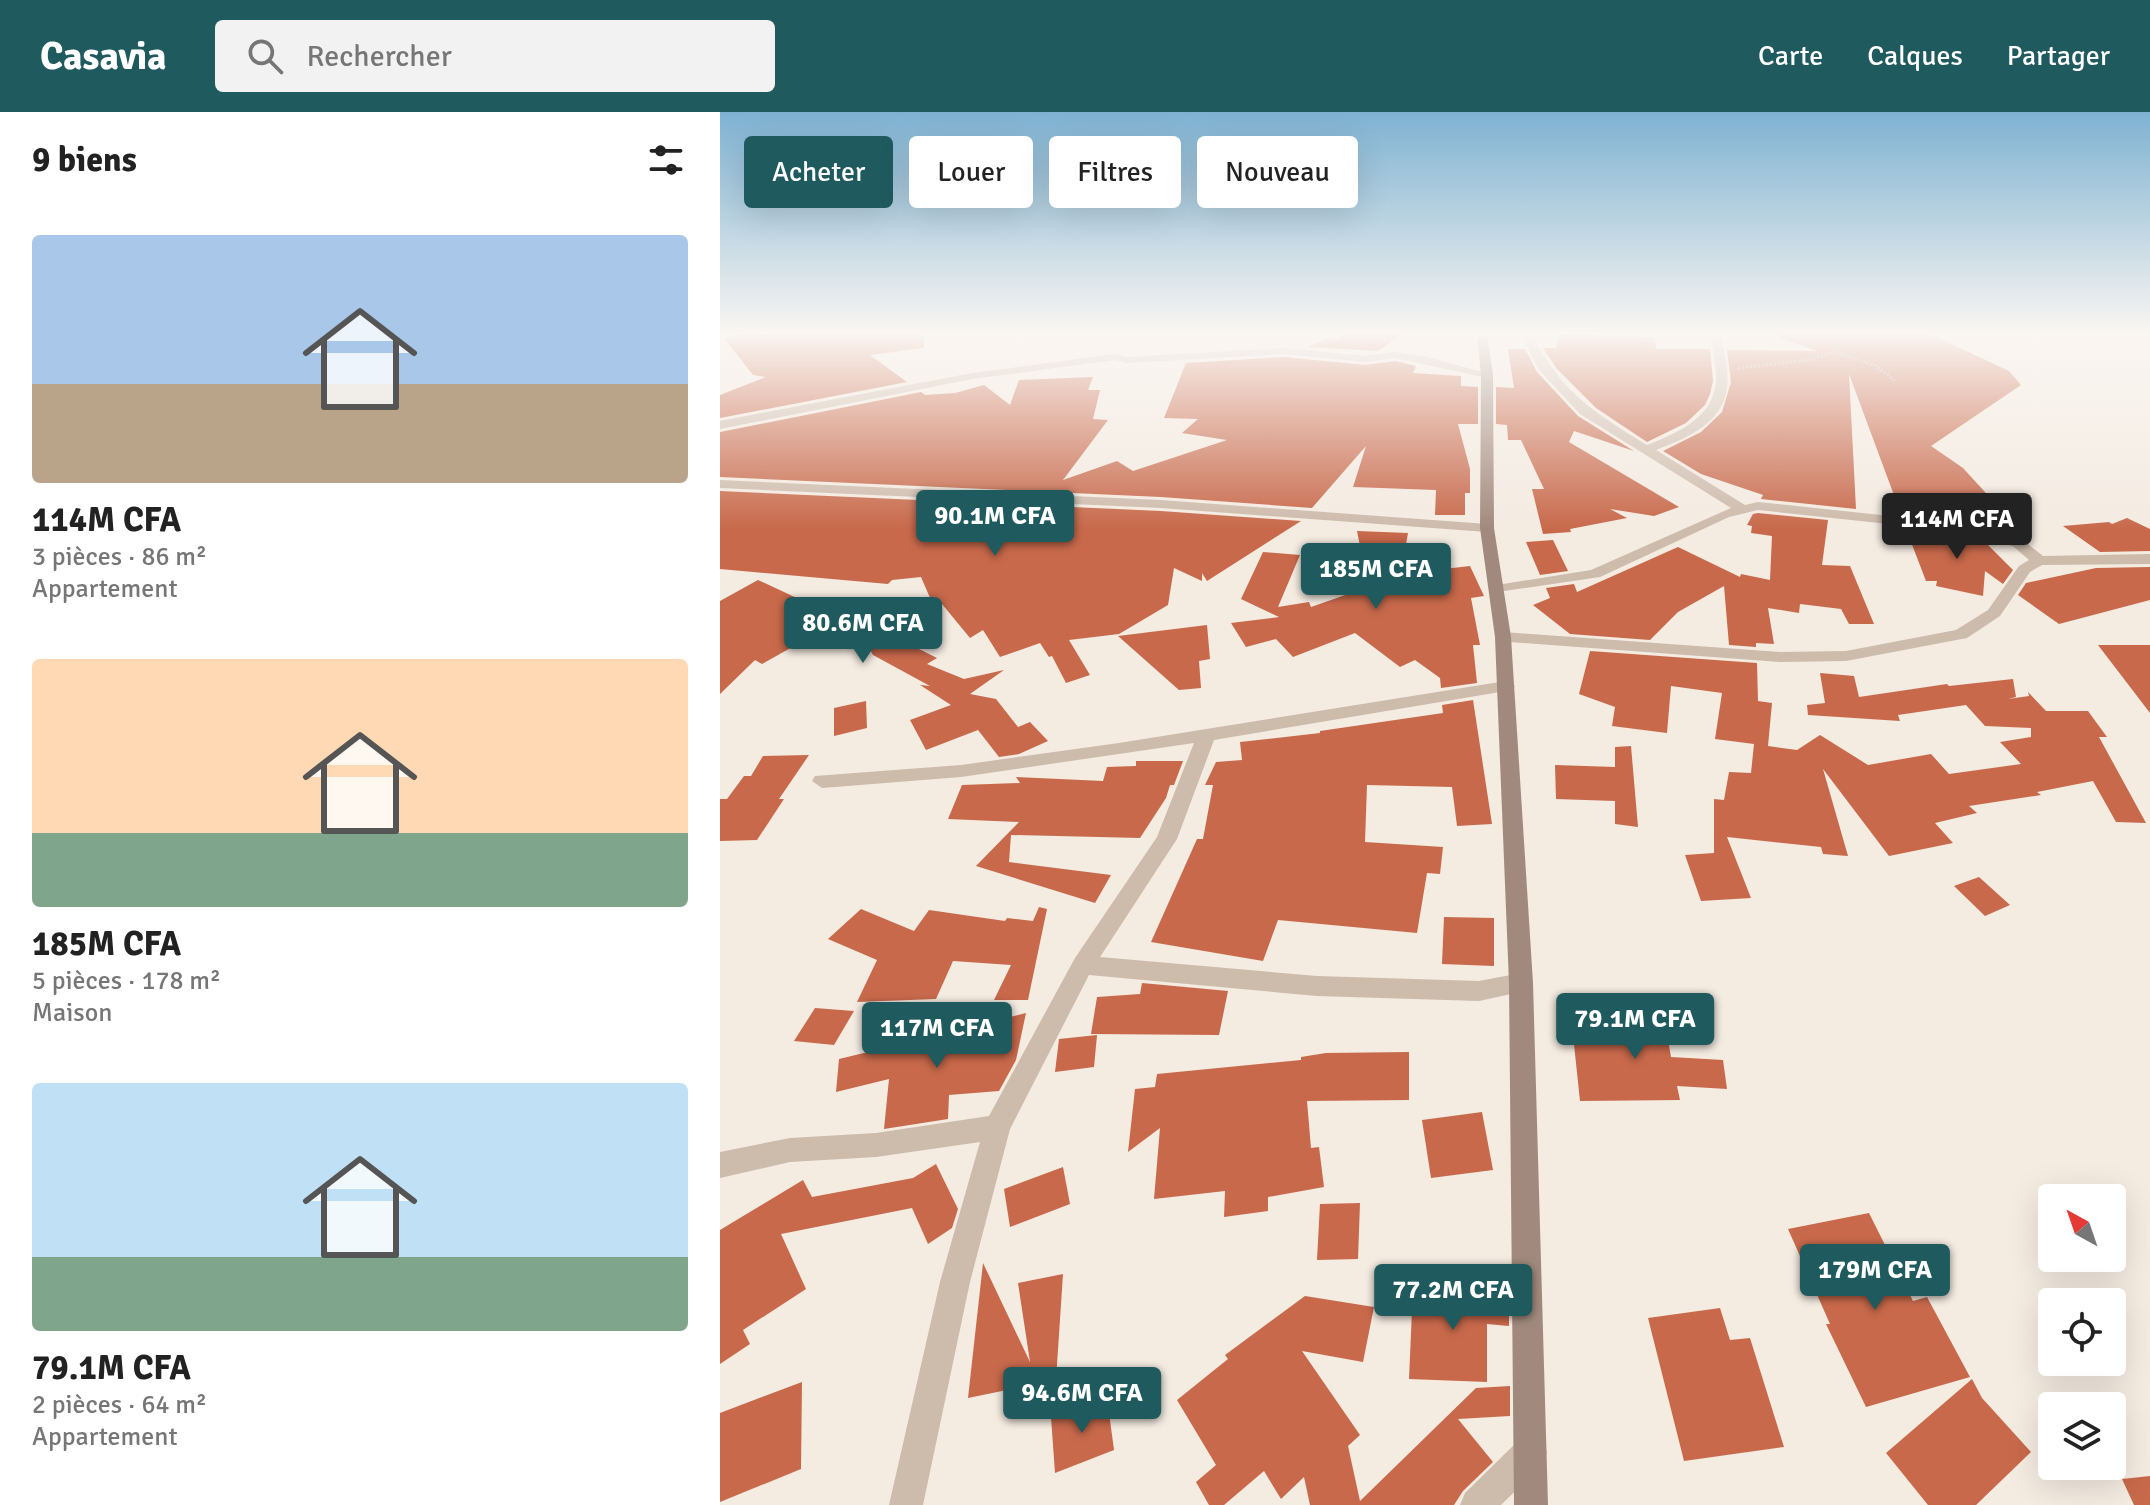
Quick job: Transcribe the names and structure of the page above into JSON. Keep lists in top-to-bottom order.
{
  "north": "top left",
  "page": {
    "header": "Casavia",
    "search": "Rechercher",
    "nav": ["Carte", "Calques", "Partager"],
    "heading": "9 biens",
    "chip": [
      "Acheter",
      "Louer",
      "Filtres",
      "Nouveau"
    ],
    "list": [
      {
        "name": "114M CFA",
        "note": "3 pièces · 86 m² · Appartement"
      },
      {
        "name": "185M CFA",
        "note": "5 pièces · 178 m² · Maison"
      },
      {
        "name": "79.1M CFA",
        "note": "2 pièces · 64 m² · Appartement"
      }
    ],
    "price": [
      "90.1M CFA",
      "114M CFA",
      "185M CFA",
      "80.6M CFA",
      "79.1M CFA",
      "117M CFA",
      "179M CFA",
      "77.2M CFA",
      "94.6M CFA"
    ]
  }
}
